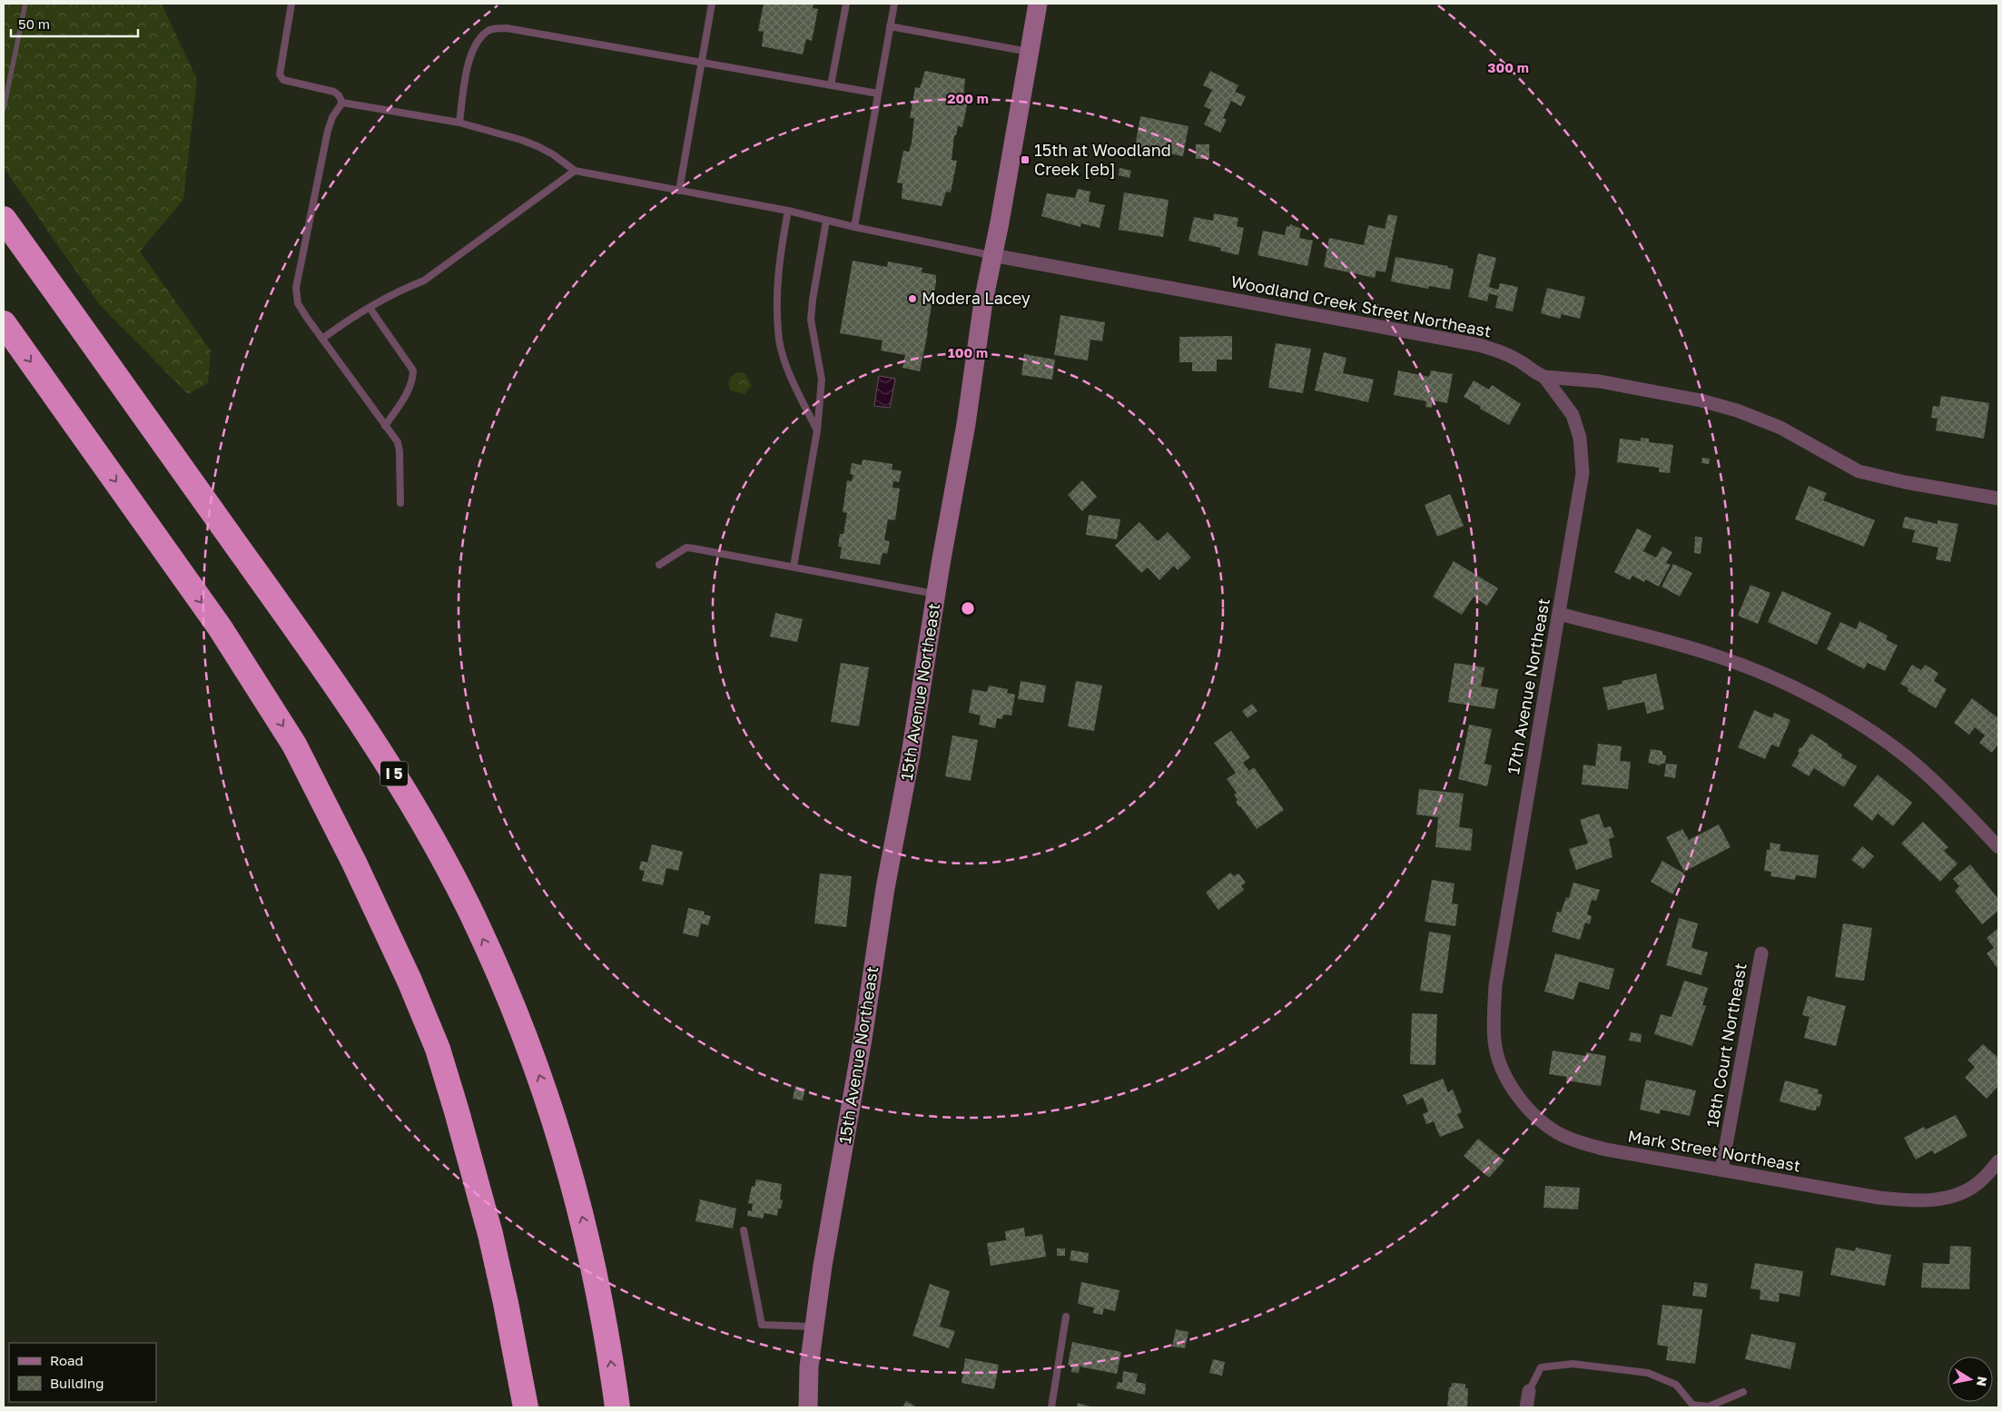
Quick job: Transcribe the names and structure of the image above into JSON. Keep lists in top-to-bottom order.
{
  "streets": {
    "highway": ["I 5"],
    "street": [
      "Woodland Creek Street Northeast",
      "17th Avenue Northeast",
      "15th Avenue Northeast",
      "18th Court Northeast",
      "Mark Street Northeast"
    ]
  },
  "crossings": [
    ["Woodland Creek Street Northeast", "17th Avenue Northeast"],
    ["Woodland Creek Street Northeast", "15th Avenue Northeast"],
    ["17th Avenue Northeast", "Mark Street Northeast"],
    ["18th Court Northeast", "Mark Street Northeast"]
  ],
  "places": {
    "transit": ["15th at Woodland Creek [eb]"],
    "other": ["Modera Lacey"]
  },
  "legend": ["Road", "Building"],
  "scale_bar": "50 m",
  "north": "right",
  "rings": ["300 m", "200 m", "100 m"]
}
